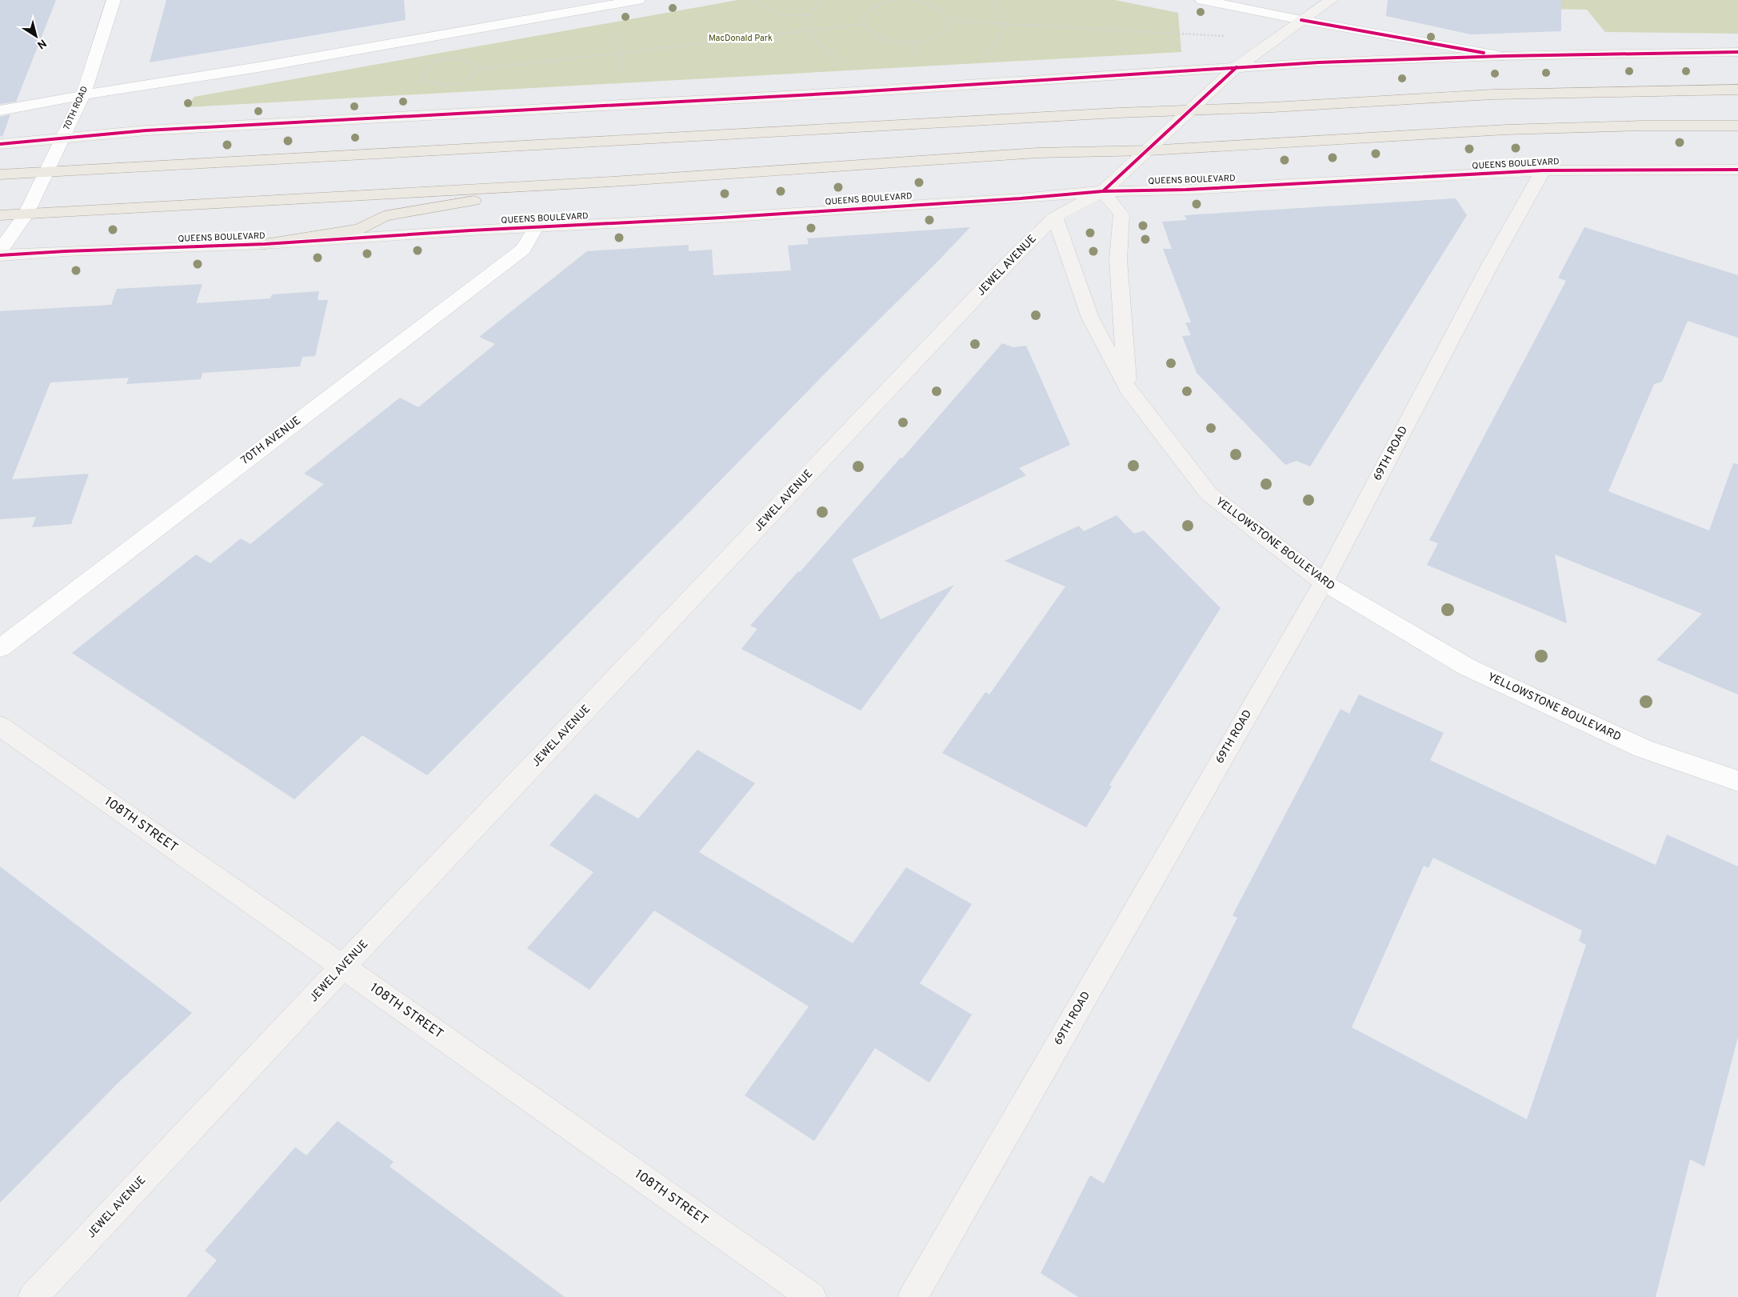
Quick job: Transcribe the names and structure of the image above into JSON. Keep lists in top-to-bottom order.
{
  "streets": {
    "street": [
      "70TH ROAD",
      "QUEENS BOULEVARD",
      "JEWEL AVENUE",
      "70TH AVENUE",
      "69TH ROAD",
      "YELLOWSTONE BOULEVARD",
      "108TH STREET"
    ]
  },
  "crossings": [
    ["QUEENS BOULEVARD", "JEWEL AVENUE"],
    ["QUEENS BOULEVARD", "70TH AVENUE"],
    ["QUEENS BOULEVARD", "69TH ROAD"],
    ["JEWEL AVENUE", "YELLOWSTONE BOULEVARD"],
    ["JEWEL AVENUE", "108TH STREET"],
    ["69TH ROAD", "YELLOWSTONE BOULEVARD"]
  ],
  "parks": ["MacDonald Park"],
  "north": "bottom right"
}
